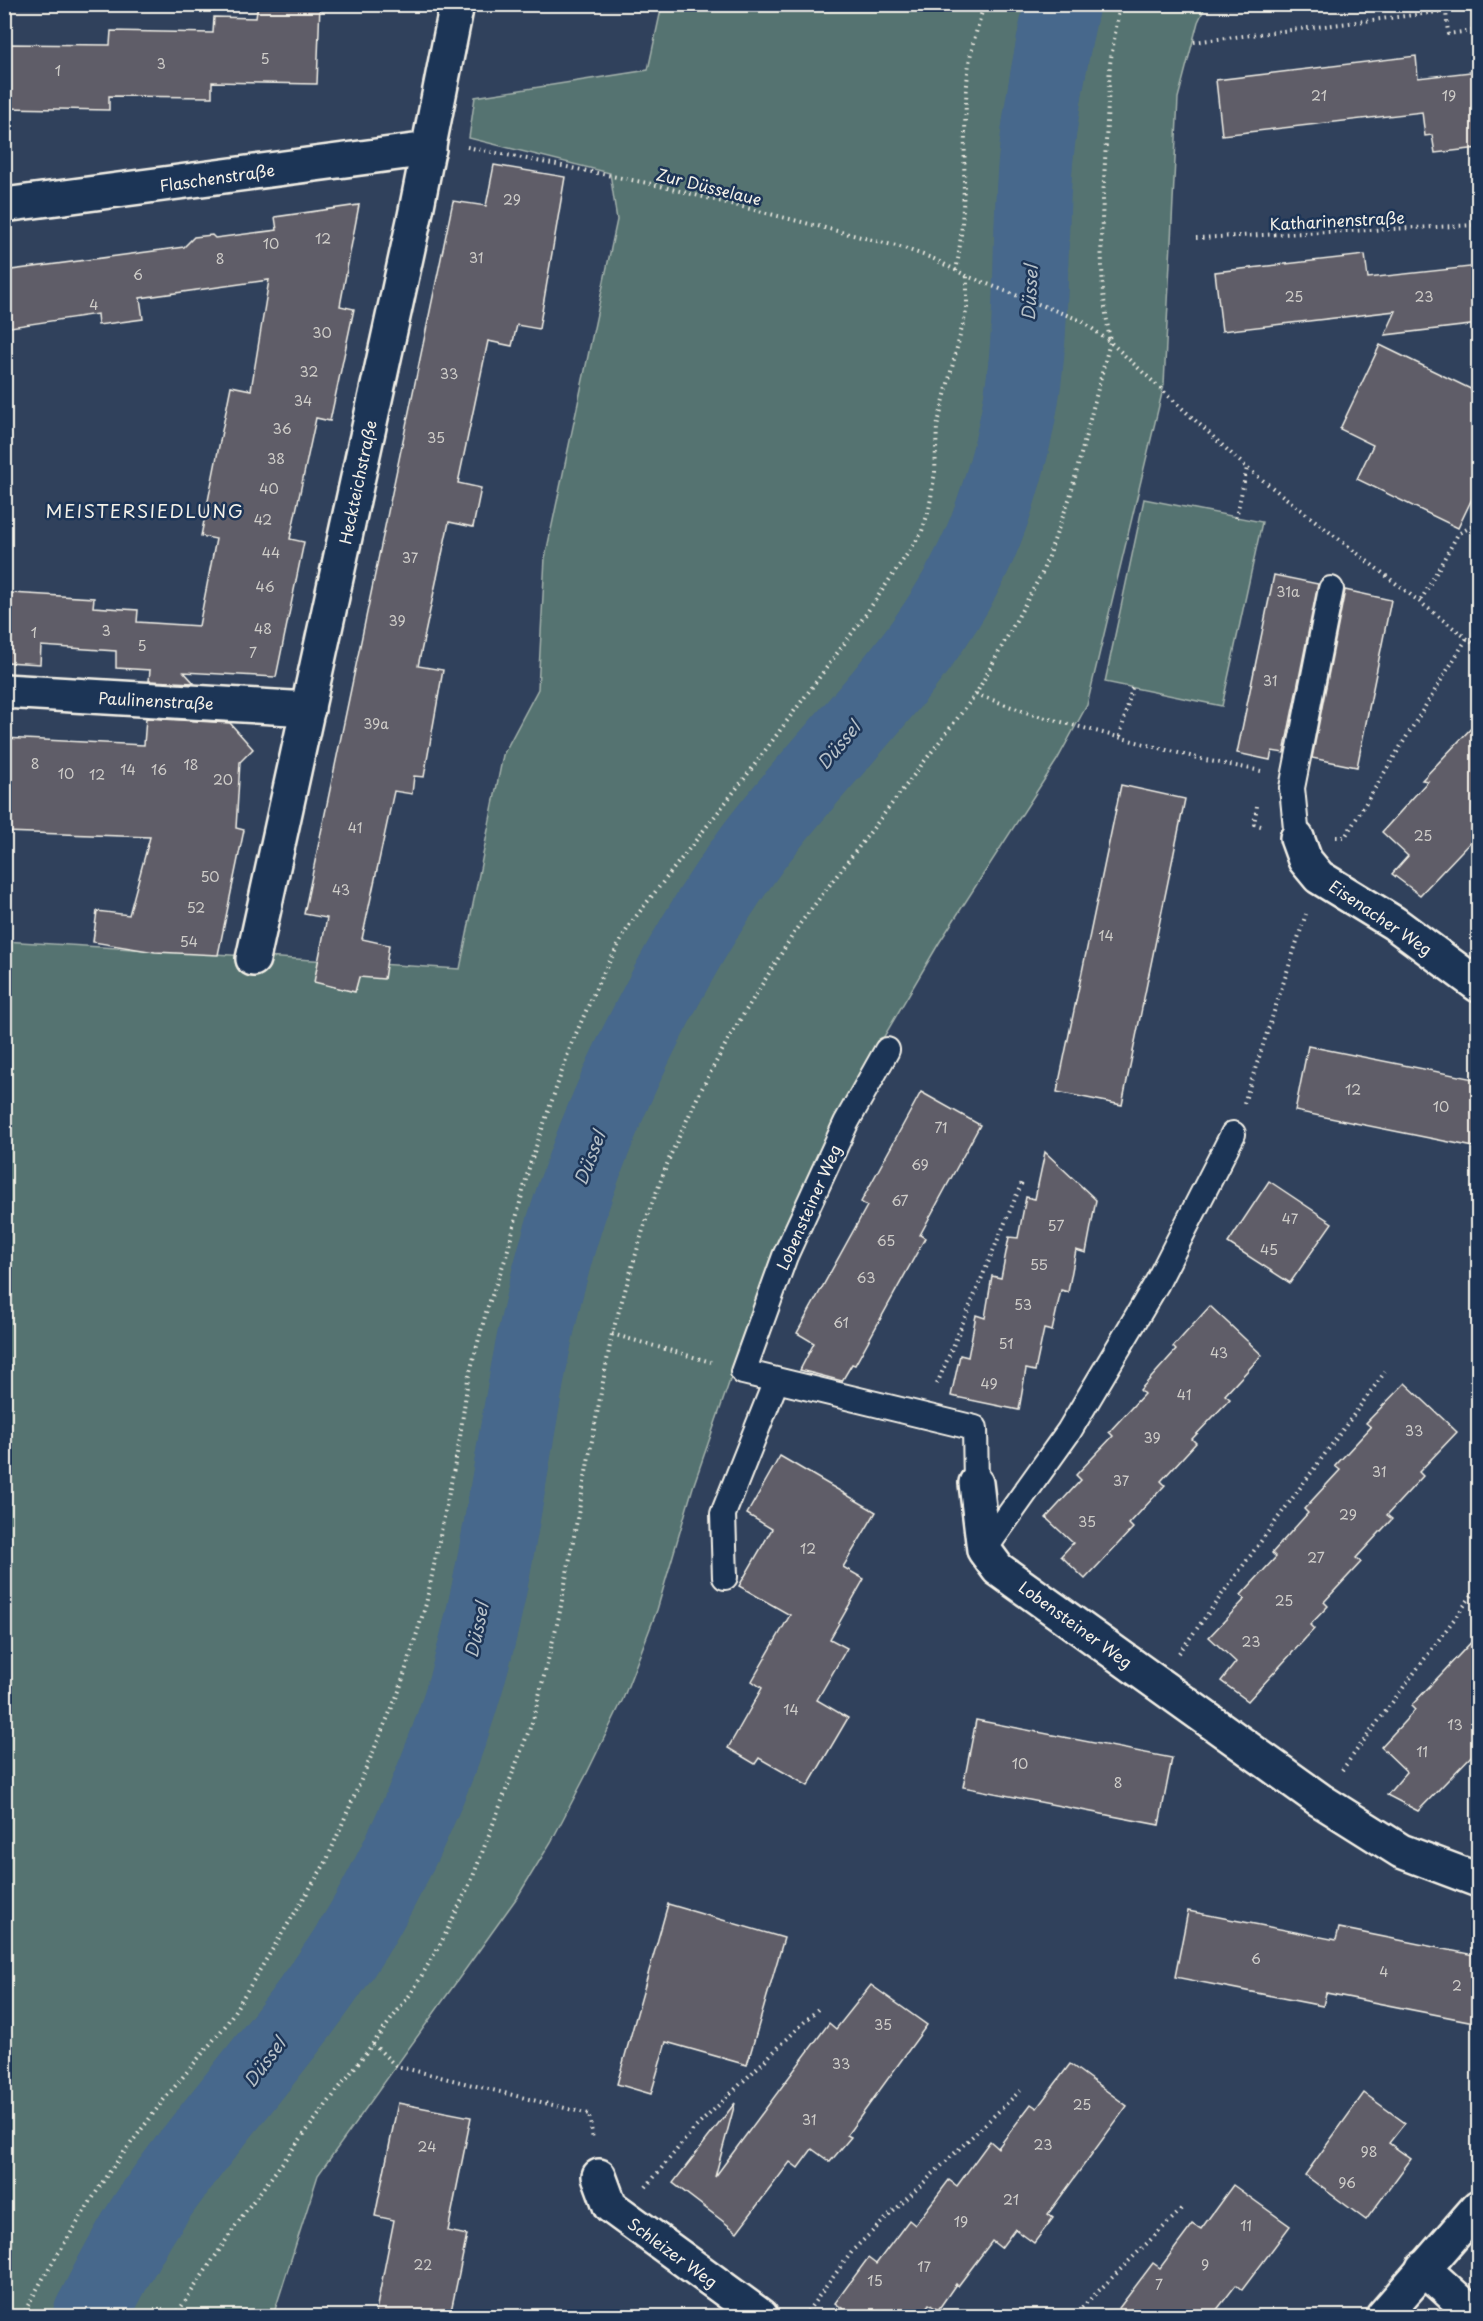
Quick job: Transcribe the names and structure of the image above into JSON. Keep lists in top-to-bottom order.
{
  "streets": {
    "street": [
      "Flaschenstraße",
      "Heckteichstraße",
      "Paulinenstraße",
      "Eisenacher Weg",
      "Lobensteiner Weg",
      "Schleizer Weg"
    ],
    "path": ["Zur Düsselaue", "Katharinenstraße"]
  },
  "crossings": [
    ["Flaschenstraße", "Zur Düsselaue"],
    ["Flaschenstraße", "Heckteichstraße"],
    ["Zur Düsselaue", "Heckteichstraße"],
    ["Heckteichstraße", "Paulinenstraße"]
  ],
  "districts": ["MEISTERSIEDLUNG"],
  "water": ["Düssel"],
  "house_numbers": [
    "5",
    "3",
    "1",
    "21",
    "19",
    "29",
    "12",
    "10",
    "31",
    "8",
    "6",
    "25",
    "23",
    "4",
    "30",
    "32",
    "33",
    "34",
    "36",
    "35",
    "38",
    "40",
    "42",
    "44",
    "37",
    "46",
    "31a",
    "39",
    "48",
    "3",
    "1",
    "5",
    "7",
    "31",
    "39a",
    "8",
    "18",
    "14",
    "16",
    "10",
    "12",
    "20",
    "41",
    "25",
    "50",
    "43",
    "52",
    "14",
    "54",
    "12",
    "10",
    "71",
    "69",
    "67",
    "47",
    "57",
    "65",
    "45",
    "55",
    "63",
    "53",
    "61",
    "51",
    "43",
    "49",
    "41",
    "33",
    "39",
    "31",
    "37",
    "29",
    "35",
    "12",
    "27",
    "25",
    "23",
    "14",
    "13",
    "11",
    "10",
    "8",
    "6",
    "4",
    "2",
    "35",
    "33",
    "25",
    "31",
    "23",
    "24",
    "98",
    "96",
    "21",
    "19",
    "11",
    "22",
    "9",
    "17",
    "15",
    "7"
  ]
}
